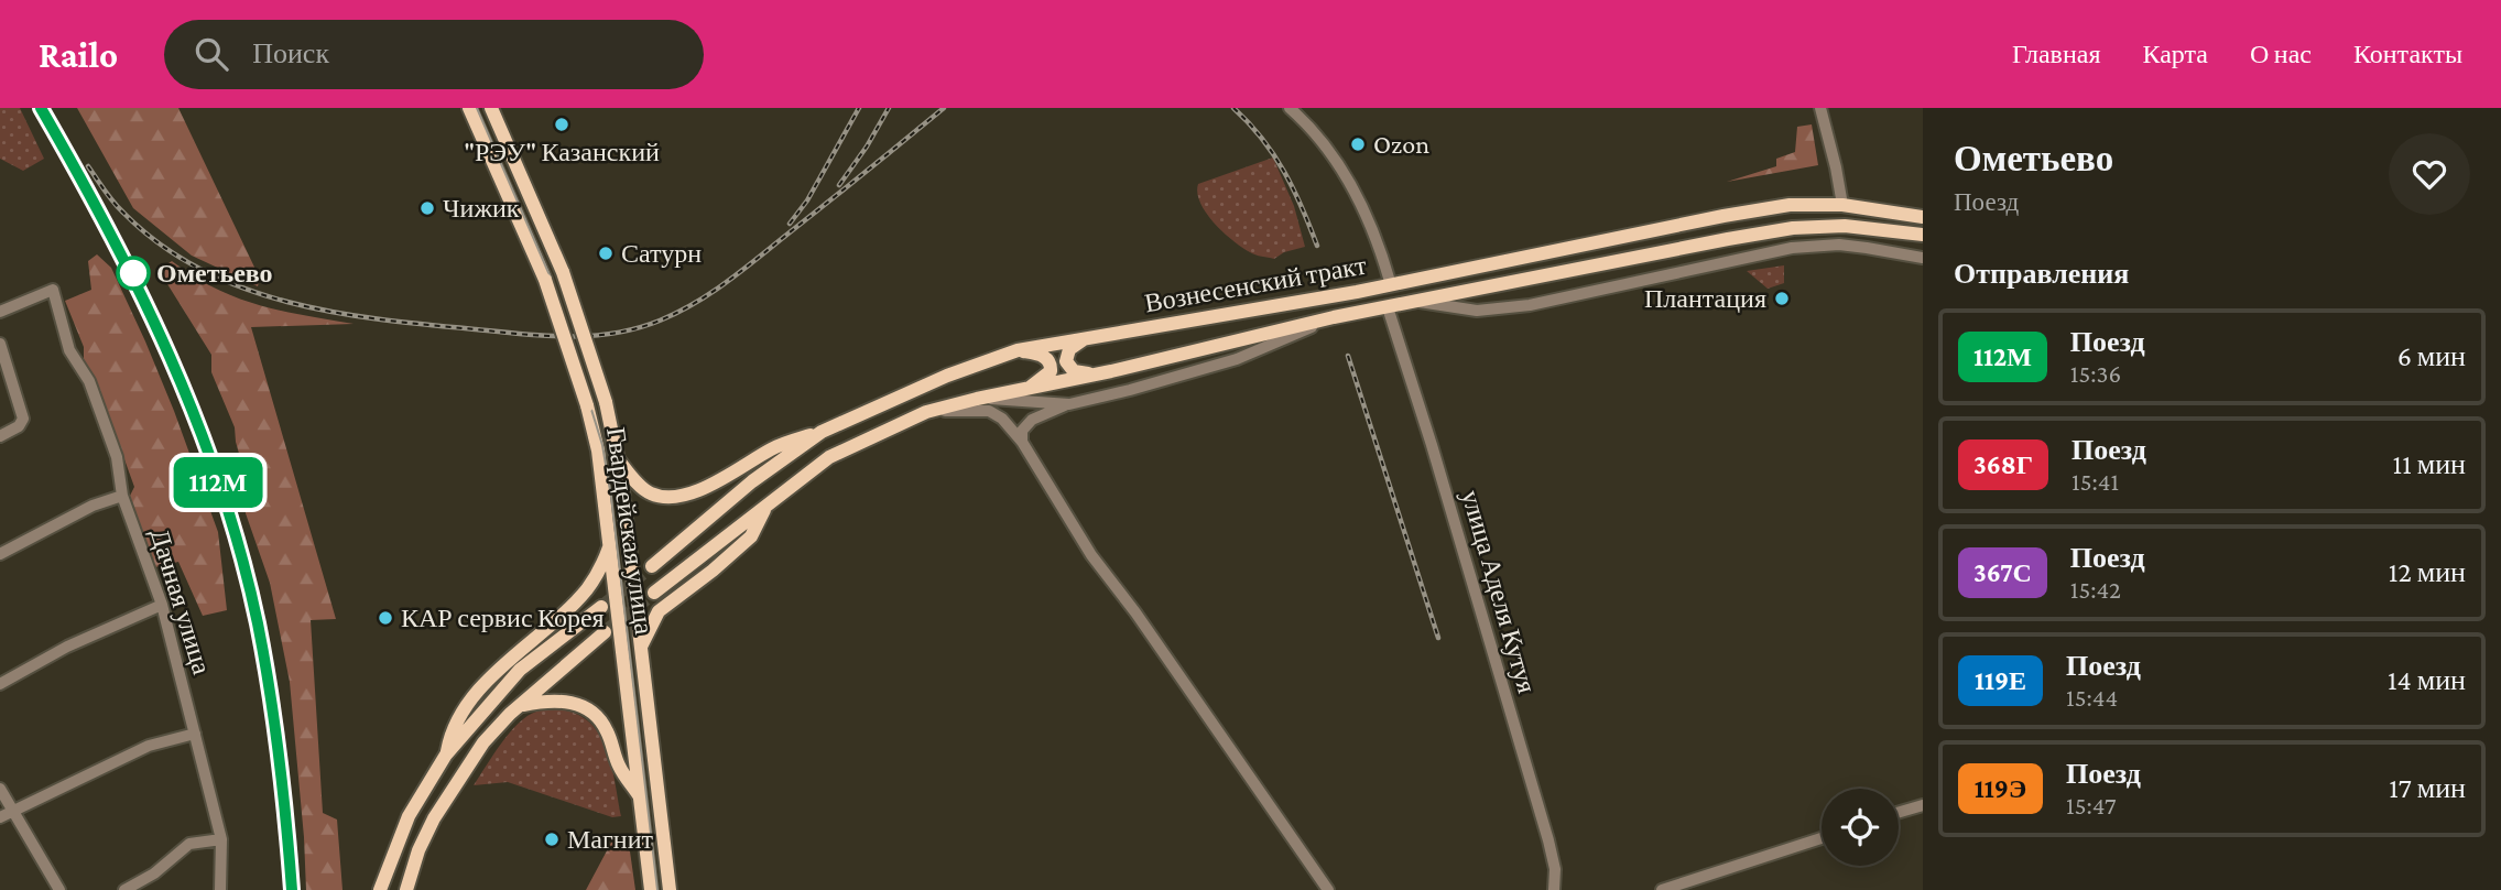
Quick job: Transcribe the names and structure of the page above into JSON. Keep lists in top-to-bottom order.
{
  "streets": {
    "main road": ["Вознесенский тракт", "Гвардейская улица"],
    "street": ["улица Аделя Кутуя", "Дачная улица"]
  },
  "crossings": [
    ["Вознесенский тракт", "улица Аделя Кутуя"]
  ],
  "places": [
    "\"РЭУ\" Казанский",
    "Ozon",
    "Чижик",
    "Сатурн",
    "Ометьево",
    "Плантация",
    "КАР сервис Корея",
    "Магнит"
  ],
  "page": {
    "header": "Railo",
    "search": "Поиск",
    "nav": [
      "Главная",
      "Карта",
      "О нас",
      "Контакты"
    ],
    "on_map": "112М",
    "heading": [
      ["Ометьево", "Поезд"],
      "Отправления"
    ],
    "list": [
      {
        "mark": "112М",
        "name": "Поезд",
        "note": "15:36",
        "value": "6 мин"
      },
      {
        "mark": "368Г",
        "name": "Поезд",
        "note": "15:41",
        "value": "11 мин"
      },
      {
        "mark": "367С",
        "name": "Поезд",
        "note": "15:42",
        "value": "12 мин"
      },
      {
        "mark": "119Е",
        "name": "Поезд",
        "note": "15:44",
        "value": "14 мин"
      },
      {
        "mark": "119Э",
        "name": "Поезд",
        "note": "15:47",
        "value": "17 мин"
      }
    ]
  }
}
